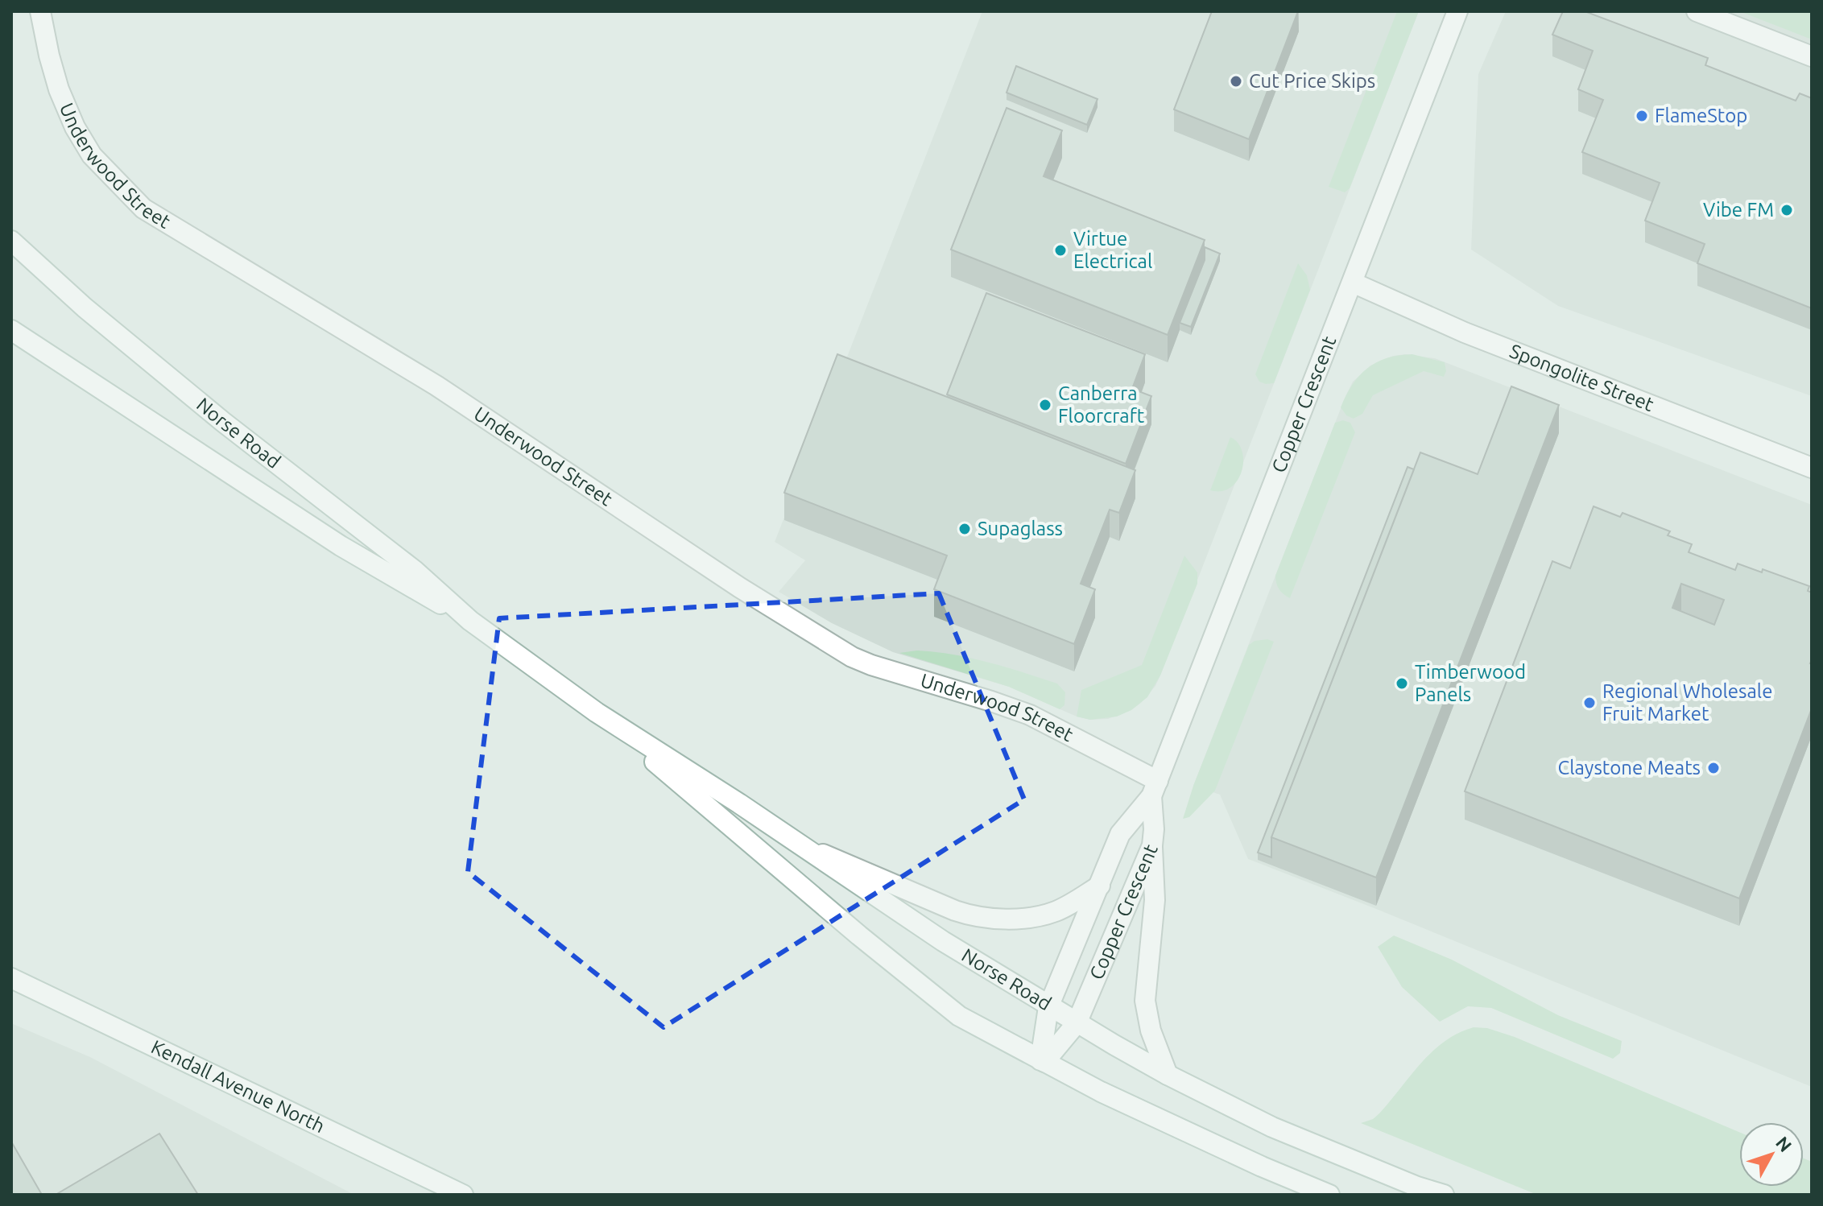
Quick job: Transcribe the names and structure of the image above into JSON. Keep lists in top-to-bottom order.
{
  "streets": {
    "street": [
      "Underwood Street",
      "Spongolite Street",
      "Copper Crescent",
      "Norse Road",
      "Kendall Avenue North"
    ]
  },
  "crossings": [
    ["Underwood Street", "Copper Crescent"],
    ["Spongolite Street", "Copper Crescent"],
    ["Copper Crescent", "Norse Road"]
  ],
  "places": [
    "Cut Price Skips",
    "FlameStop",
    "Vibe FM",
    "Virtue Electrical",
    "Canberra Floorcraft",
    "Supaglass",
    "Timberwood Panels",
    "Regional Wholesale Fruit Market",
    "Claystone Meats"
  ],
  "north": "top right"
}
